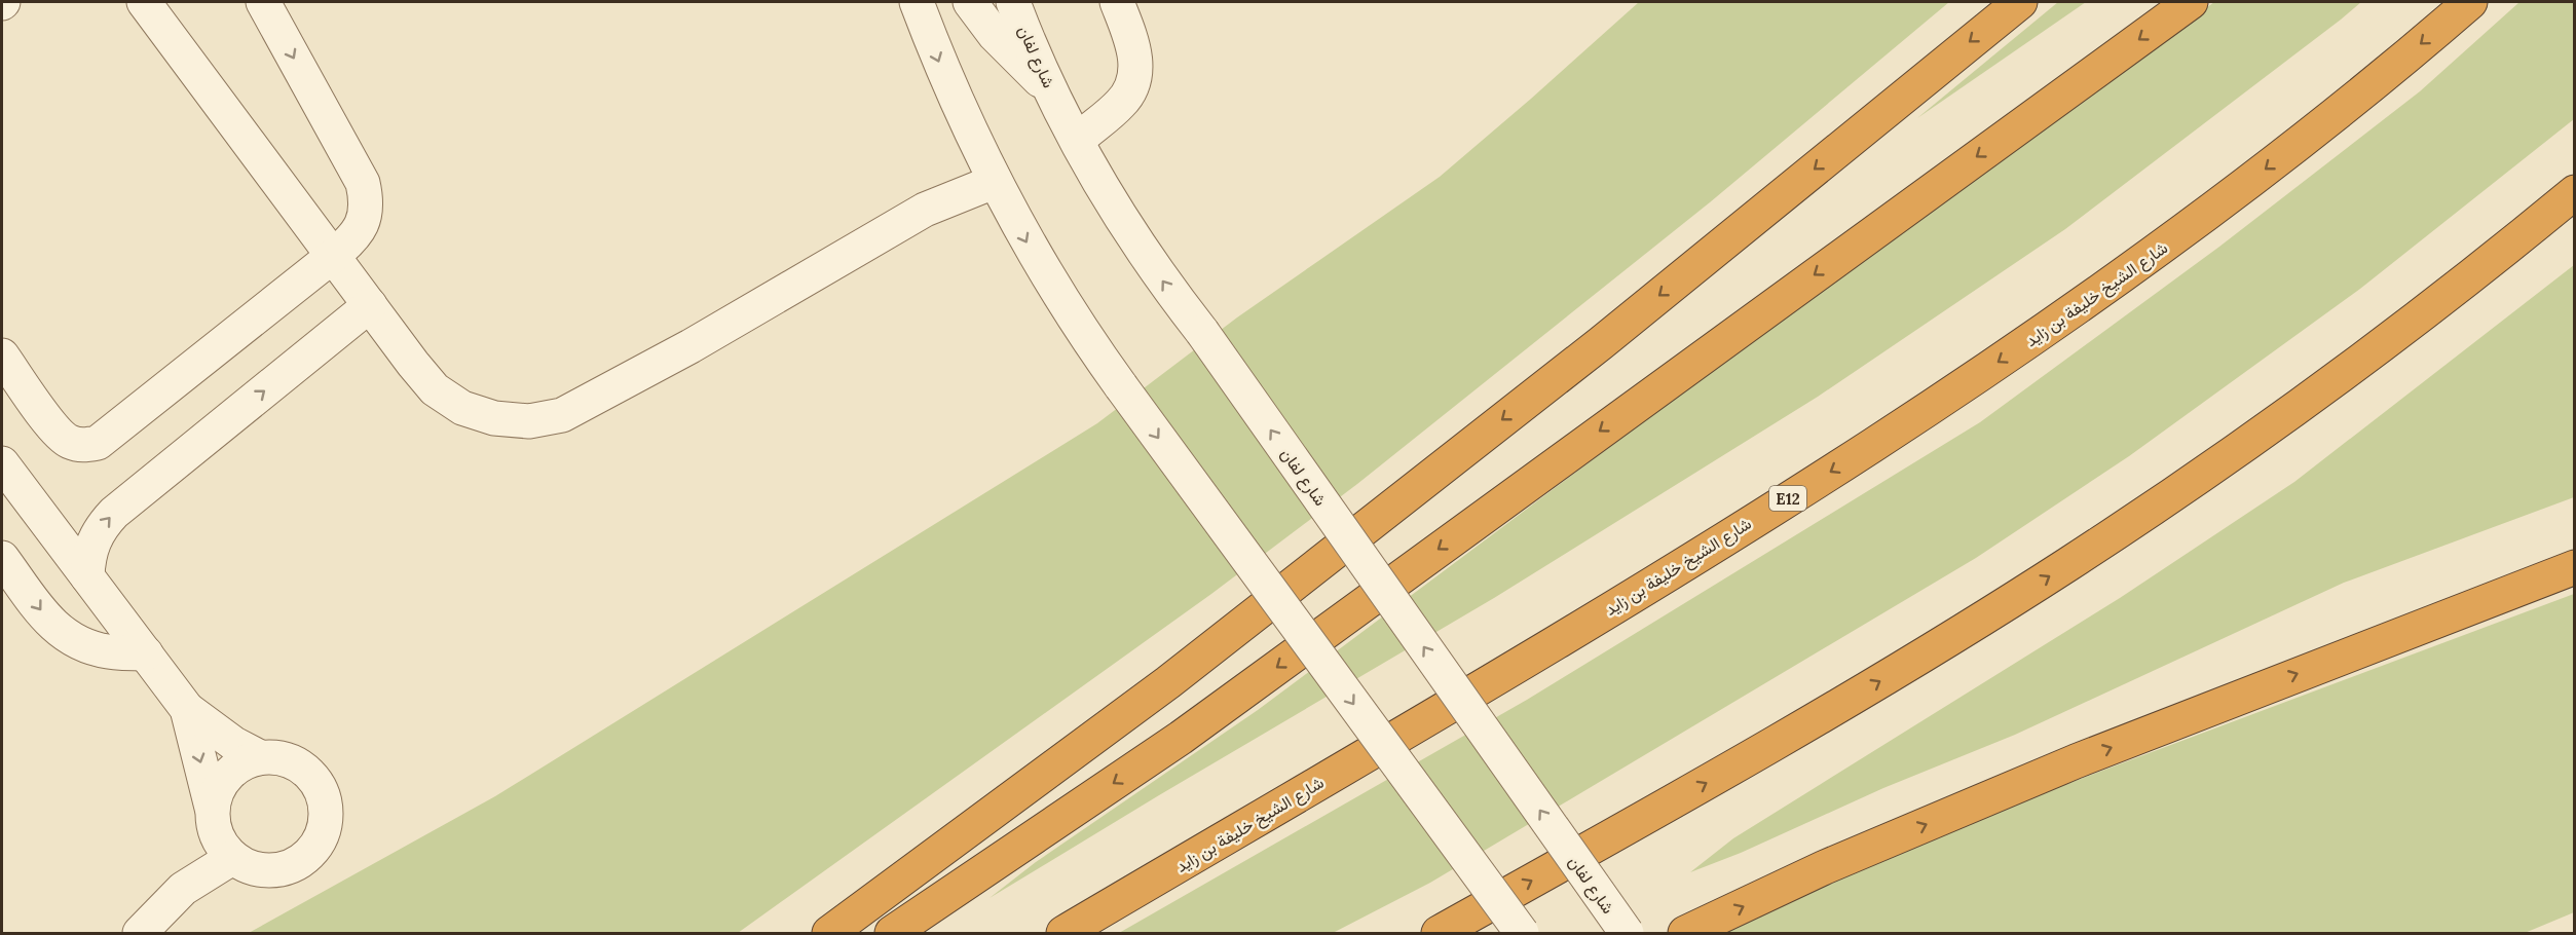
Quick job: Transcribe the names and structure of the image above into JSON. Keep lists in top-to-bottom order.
{
  "streets": {
    "highway": ["شارع الشيخ خليفة بن زايد", "E12"],
    "street": ["شارع لفان"]
  }
}
